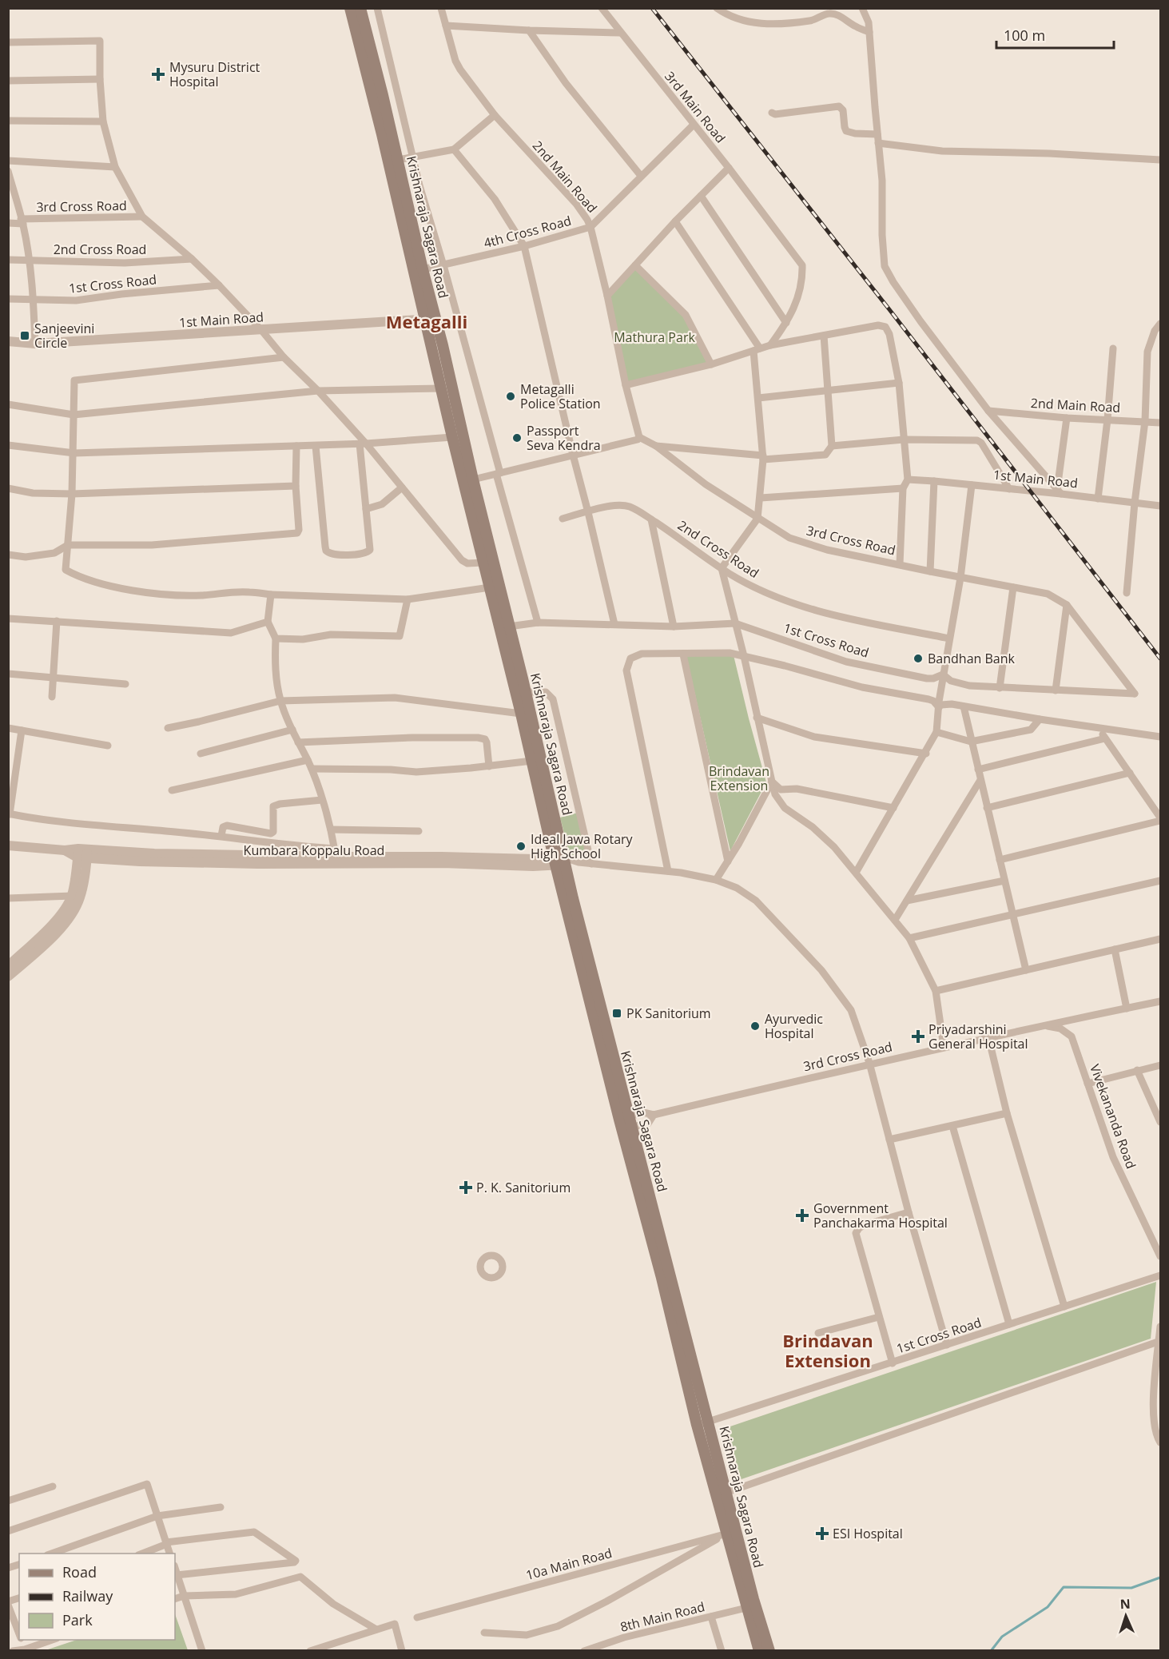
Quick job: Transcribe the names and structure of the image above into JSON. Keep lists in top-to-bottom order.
{
  "streets": {
    "main road": ["Krishnaraja Sagara Road"],
    "street": [
      "3rd Main Road",
      "2nd Main Road",
      "3rd Cross Road",
      "4th Cross Road",
      "2nd Cross Road",
      "1st Cross Road",
      "1st Main Road",
      "Kumbara Koppalu Road",
      "Vivekananda Road",
      "10a Main Road",
      "8th Main Road"
    ]
  },
  "crossings": [
    ["3rd Main Road", "4th Cross Road"],
    ["2nd Main Road", "3rd Cross Road"],
    ["2nd Main Road", "4th Cross Road"],
    ["3rd Cross Road", "Krishnaraja Sagara Road"],
    ["3rd Cross Road", "1st Cross Road"],
    ["3rd Cross Road", "Vivekananda Road"],
    ["Krishnaraja Sagara Road", "4th Cross Road"],
    ["Krishnaraja Sagara Road", "1st Cross Road"],
    ["Krishnaraja Sagara Road", "1st Main Road"],
    ["Krishnaraja Sagara Road", "Kumbara Koppalu Road"],
    ["Krishnaraja Sagara Road", "10a Main Road"],
    ["Krishnaraja Sagara Road", "8th Main Road"]
  ],
  "districts": ["Metagalli", "Brindavan Extension"],
  "parks": ["Mathura Park", "Brindavan Extension"],
  "places": {
    "health": [
      "Mysuru District Hospital",
      "Priyadarshini General Hospital",
      "P. K. Sanitorium",
      "Government Panchakarma Hospital",
      "ESI Hospital"
    ],
    "transit": ["Sanjeevini Circle", "PK Sanitorium"],
    "other": [
      "Metagalli Police Station",
      "Passport Seva Kendra",
      "Bandhan Bank",
      "Ideal Jawa Rotary High School",
      "Ayurvedic Hospital"
    ]
  },
  "legend": ["Road", "Railway", "Park"],
  "scale_bar": "100 m",
  "north": "top"
}
